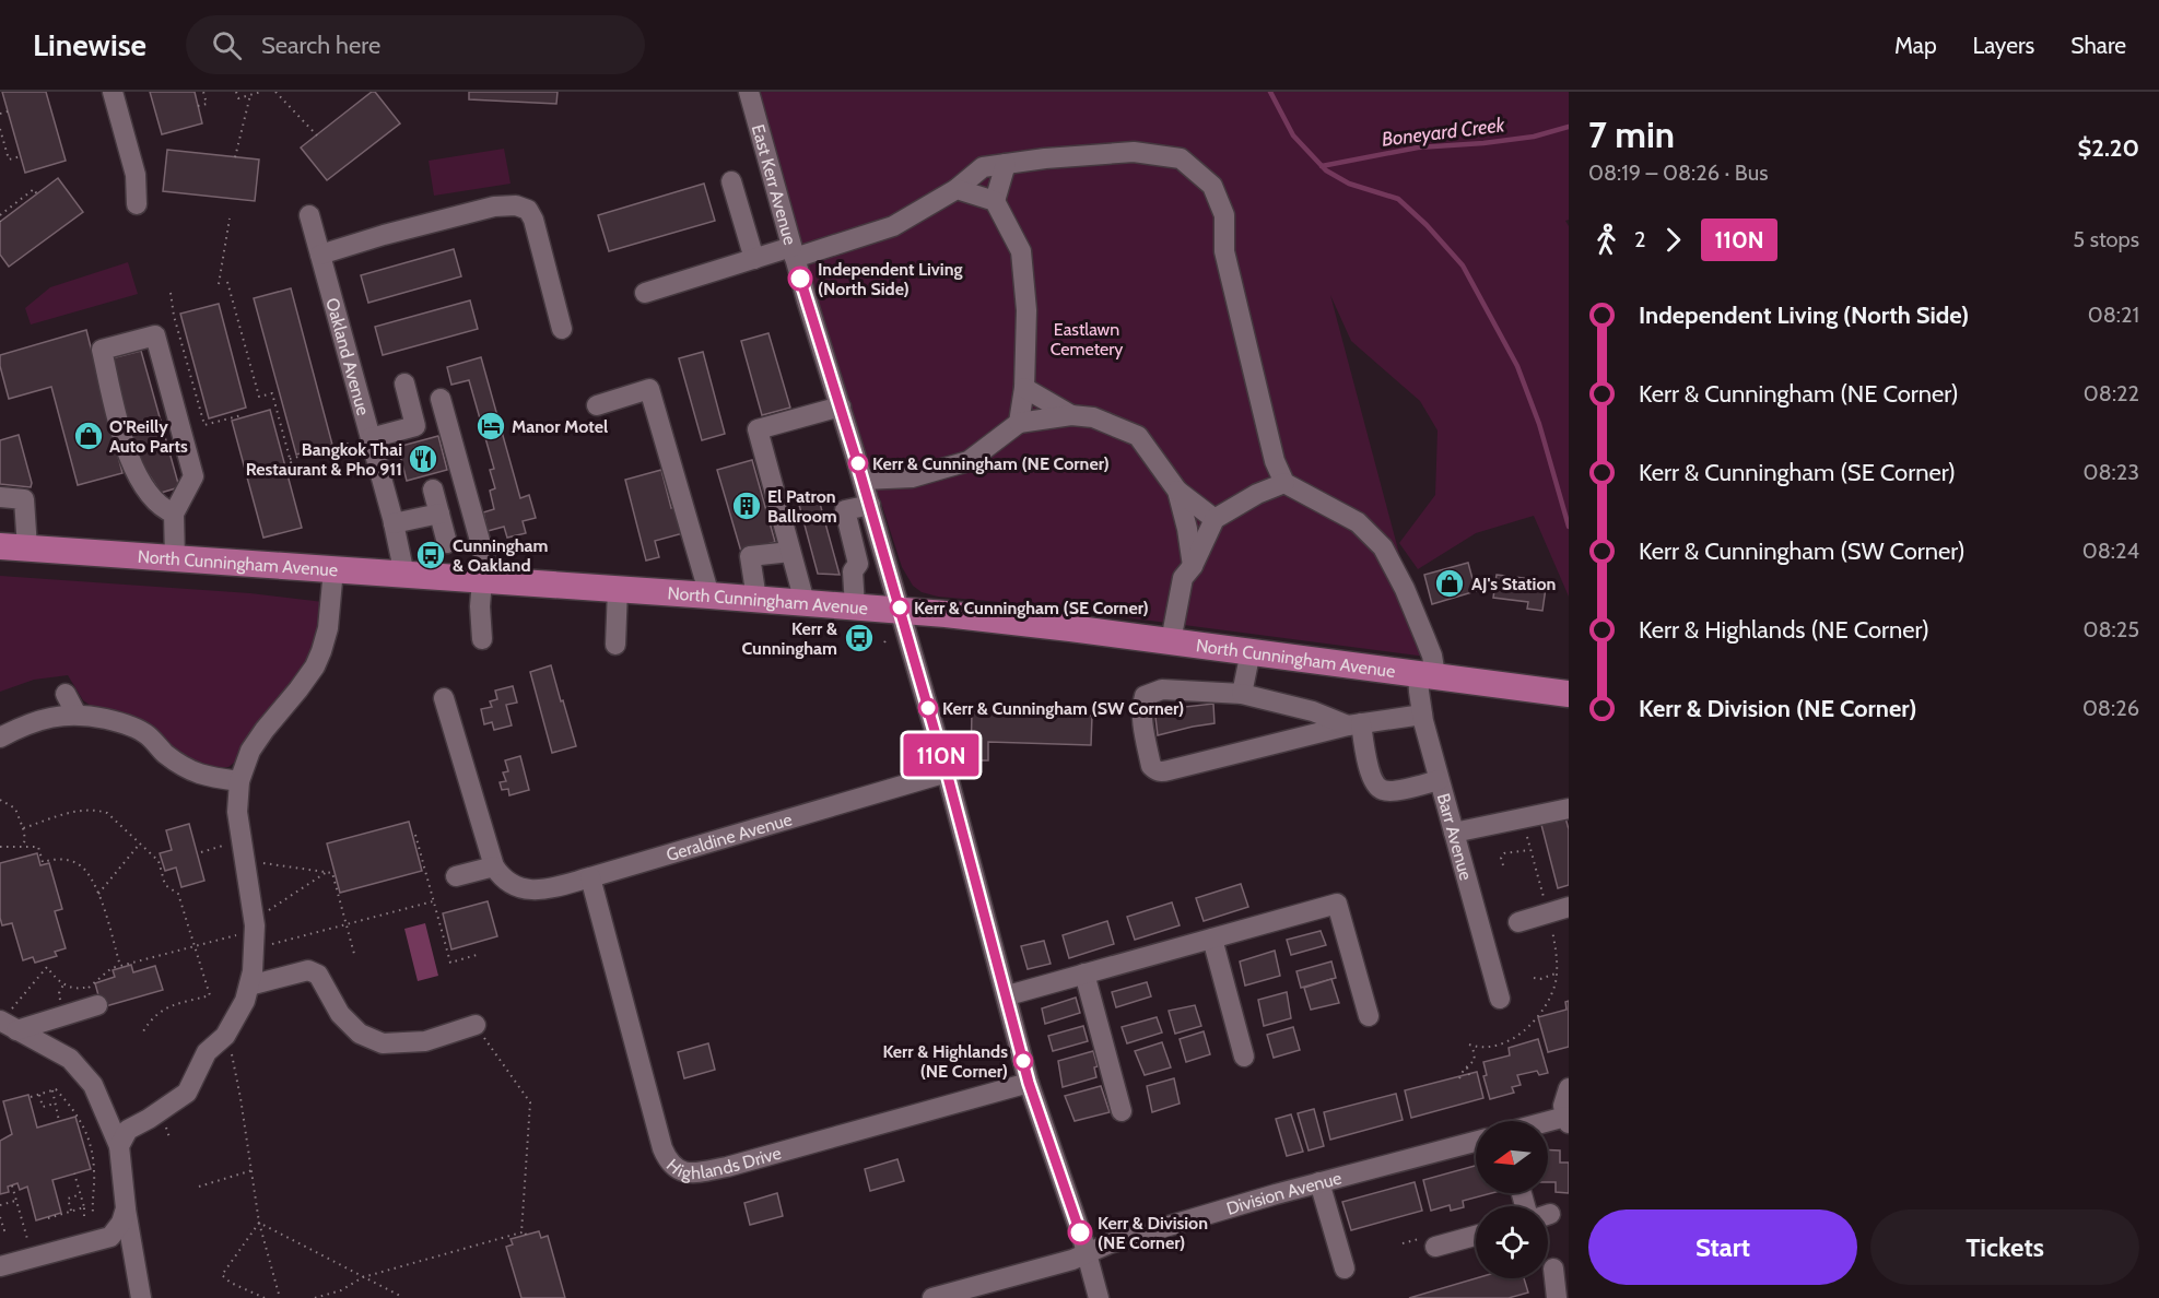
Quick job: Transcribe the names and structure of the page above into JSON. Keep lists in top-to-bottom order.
{
  "streets": {
    "main road": ["North Cunningham Avenue"],
    "street": [
      "East Kerr Avenue",
      "Oakland Avenue",
      "Geraldine Avenue",
      "Barr Avenue",
      "Highlands Drive",
      "Division Avenue"
    ]
  },
  "crossings": [
    ["East Kerr Avenue", "North Cunningham Avenue"],
    ["East Kerr Avenue", "Geraldine Avenue"],
    ["East Kerr Avenue", "Highlands Drive"],
    ["East Kerr Avenue", "Division Avenue"],
    ["Oakland Avenue", "North Cunningham Avenue"],
    ["North Cunningham Avenue", "Barr Avenue"],
    ["Geraldine Avenue", "Highlands Drive"]
  ],
  "water": ["Boneyard Creek"],
  "parks": ["Eastlawn Cemetery"],
  "places": {
    "other": [
      "Independent Living (North Side)",
      "Kerr & Cunningham (NE Corner)",
      "Kerr & Cunningham (SE Corner)",
      "Kerr & Cunningham (SW Corner)",
      "Kerr & Highlands (NE Corner)",
      "Kerr & Division (NE Corner)"
    ],
    "hotel": ["Manor Motel"],
    "shop": ["O'Reilly Auto Parts", "AJ's Station"],
    "restaurant": ["Bangkok Thai Restaurant & Pho 911"],
    "building": ["El Patron Ballroom"],
    "bus stop": ["Cunningham & Oakland", "Kerr & Cunningham"]
  },
  "lines": ["bus line 110N"],
  "north": "left",
  "page": {
    "header": "Linewise",
    "search": "Search here",
    "nav": ["Map", "Layers", "Share"],
    "on_map": "110N",
    "heading": ["7 min", "08:19 – 08:26 · Bus", "$2.20"],
    "legs": ["2", "110N", "5 stops"],
    "list": [
      {
        "name": "Independent Living (North Side)",
        "value": "08:21"
      },
      {
        "name": "Kerr & Cunningham (NE Corner)",
        "value": "08:22"
      },
      {
        "name": "Kerr & Cunningham (SE Corner)",
        "value": "08:23"
      },
      {
        "name": "Kerr & Cunningham (SW Corner)",
        "value": "08:24"
      },
      {
        "name": "Kerr & Highlands (NE Corner)",
        "value": "08:25"
      },
      {
        "name": "Kerr & Division (NE Corner)",
        "value": "08:26"
      }
    ],
    "buttons": ["Start", "Tickets"]
  }
}
